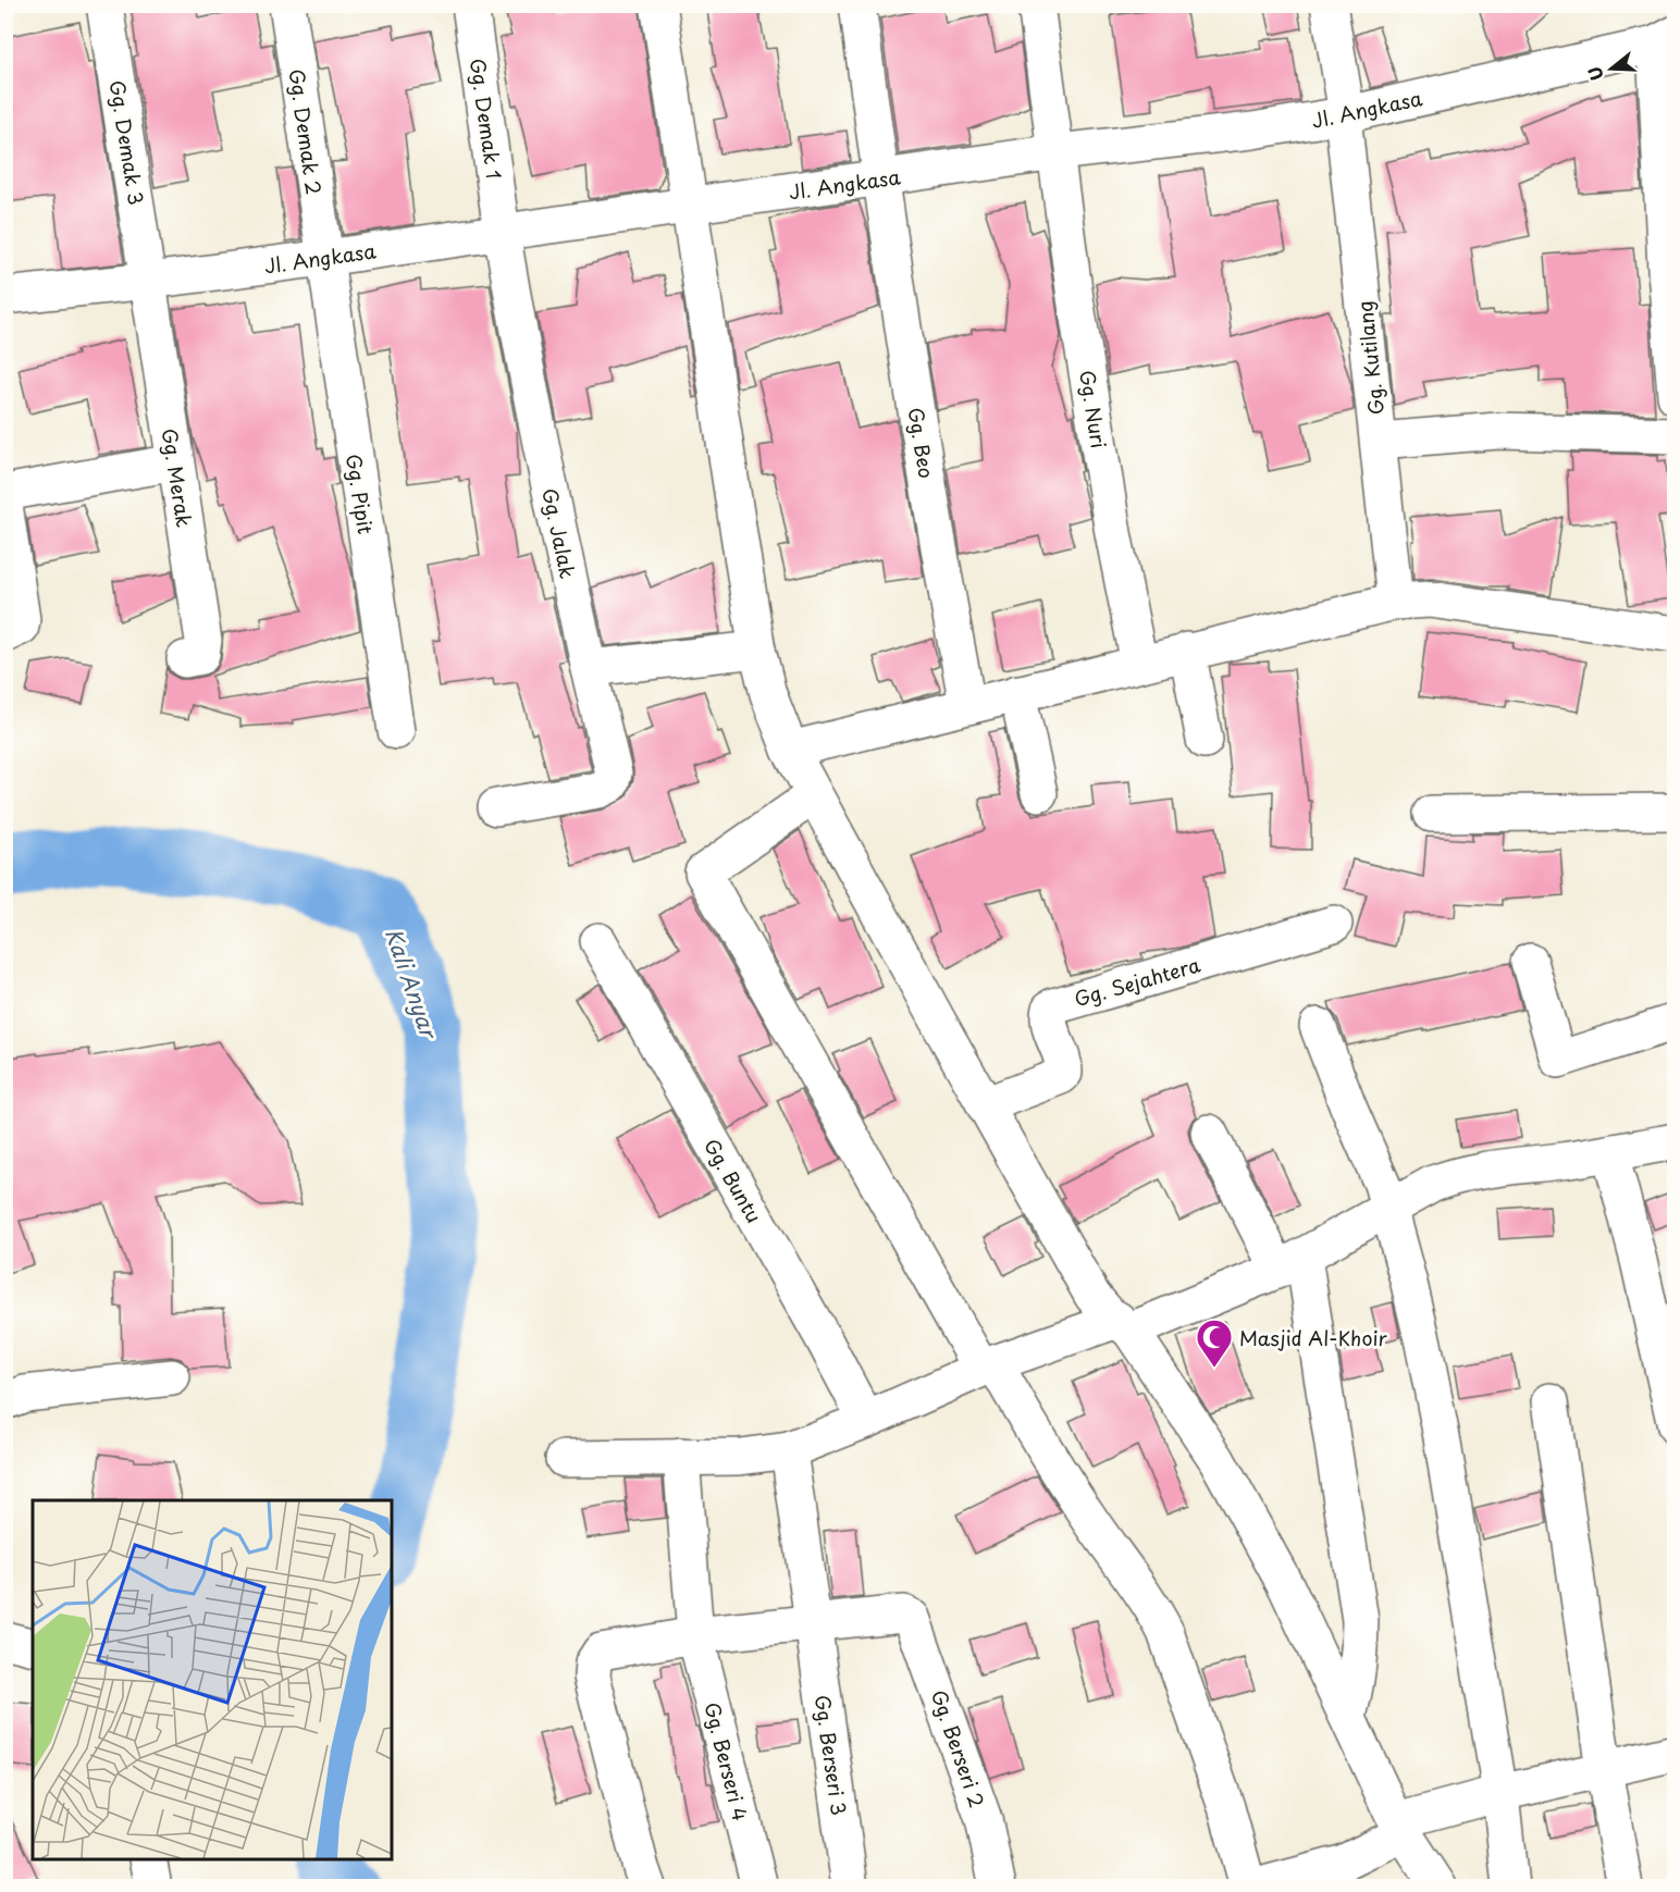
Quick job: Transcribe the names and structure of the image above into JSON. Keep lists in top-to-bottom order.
{
  "streets": {
    "street": [
      "Jl. Angkasa",
      "Gg. Demak 1",
      "Gg. Demak 2",
      "Gg. Demak 3",
      "Gg. Kutilang",
      "Gg. Nuri",
      "Gg. Beo",
      "Gg. Merak",
      "Gg. Pipit",
      "Gg. Jalak",
      "Gg. Sejahtera",
      "Gg. Buntu",
      "Gg. Berseri 2",
      "Gg. Berseri 3",
      "Gg. Berseri 4"
    ]
  },
  "crossings": [
    ["Jl. Angkasa", "Gg. Demak 1"],
    ["Jl. Angkasa", "Gg. Demak 2"],
    ["Jl. Angkasa", "Gg. Demak 3"],
    ["Jl. Angkasa", "Gg. Kutilang"],
    ["Jl. Angkasa", "Gg. Nuri"],
    ["Jl. Angkasa", "Gg. Beo"],
    ["Jl. Angkasa", "Gg. Merak"],
    ["Jl. Angkasa", "Gg. Pipit"],
    ["Jl. Angkasa", "Gg. Jalak"],
    ["Gg. Demak 1", "Gg. Jalak"],
    ["Gg. Demak 2", "Gg. Pipit"],
    ["Gg. Demak 3", "Gg. Merak"],
    ["Gg. Berseri 2", "Gg. Berseri 3"]
  ],
  "water": ["Kali Anyar"],
  "places": {
    "mosque": ["Masjid Al-Khoir"]
  },
  "north": "left"
}
